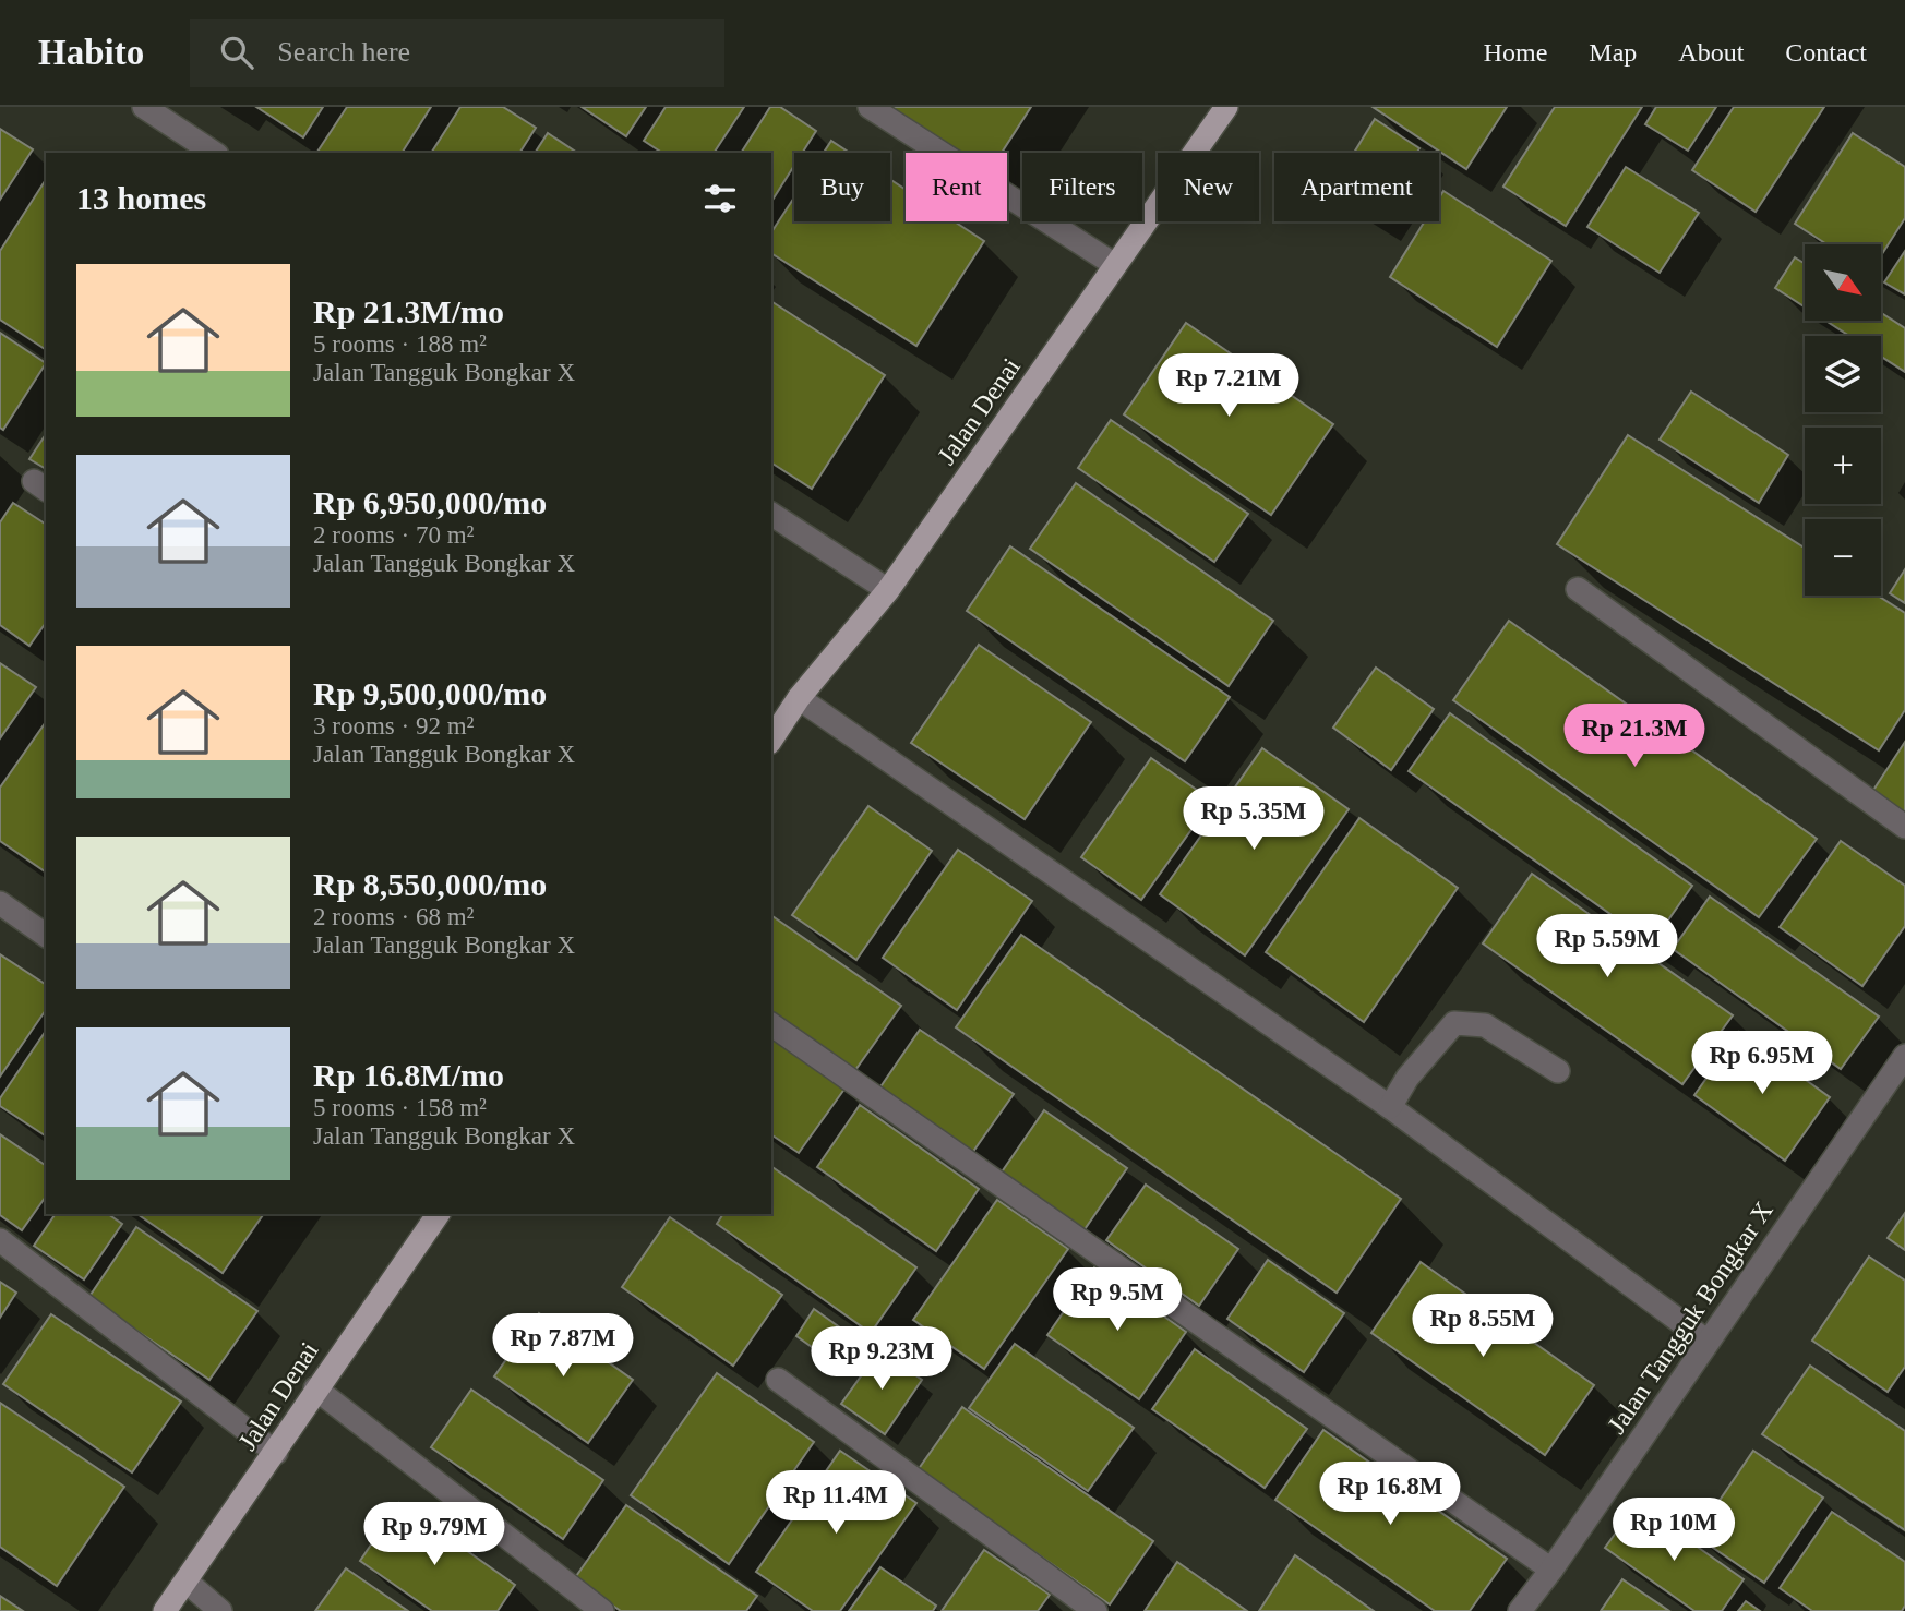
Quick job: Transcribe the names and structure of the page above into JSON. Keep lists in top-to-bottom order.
{
  "streets": {
    "main road": ["Jalan Denai"],
    "street": ["Jalan Tangguk Bongkar X"]
  },
  "north": "bottom right",
  "page": {
    "header": "Habito",
    "search": "Search here",
    "nav": [
      "Home",
      "Map",
      "About",
      "Contact"
    ],
    "chip": [
      "Buy",
      "Rent",
      "Filters",
      "New",
      "Apartment"
    ],
    "heading": "13 homes",
    "map_buttons": ["+", "−"],
    "list": [
      {
        "name": "Rp 21.3M/mo",
        "note": "5 rooms · 188 m² · Jalan Tangguk Bongkar X"
      },
      {
        "name": "Rp 6,950,000/mo",
        "note": "2 rooms · 70 m² · Jalan Tangguk Bongkar X"
      },
      {
        "name": "Rp 9,500,000/mo",
        "note": "3 rooms · 92 m² · Jalan Tangguk Bongkar X"
      },
      {
        "name": "Rp 8,550,000/mo",
        "note": "2 rooms · 68 m² · Jalan Tangguk Bongkar X"
      },
      {
        "name": "Rp 16.8M/mo",
        "note": "5 rooms · 158 m² · Jalan Tangguk Bongkar X"
      }
    ],
    "price": [
      "Rp 7.21M",
      "Rp 21.3M",
      "Rp 5.35M",
      "Rp 5.59M",
      "Rp 6.95M",
      "Rp 9.5M",
      "Rp 8.55M",
      "Rp 7.87M",
      "Rp 9.23M",
      "Rp 16.8M",
      "Rp 11.4M",
      "Rp 10M",
      "Rp 9.79M"
    ]
  }
}
